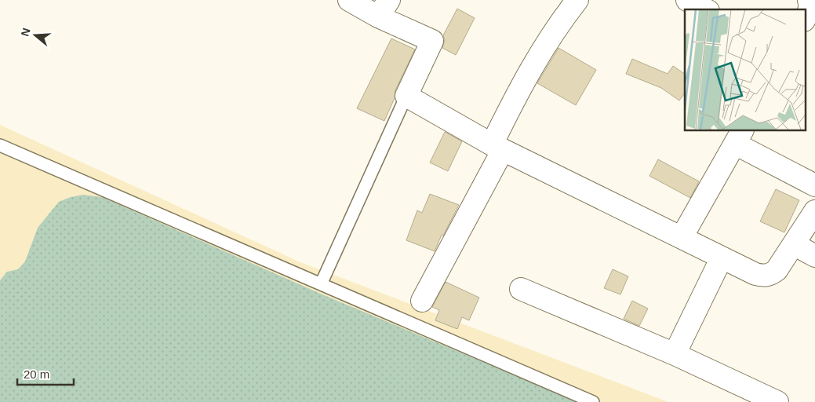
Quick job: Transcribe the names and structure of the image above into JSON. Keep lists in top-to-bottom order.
{
  "scale_bar": "20 m",
  "north": "left"
}
